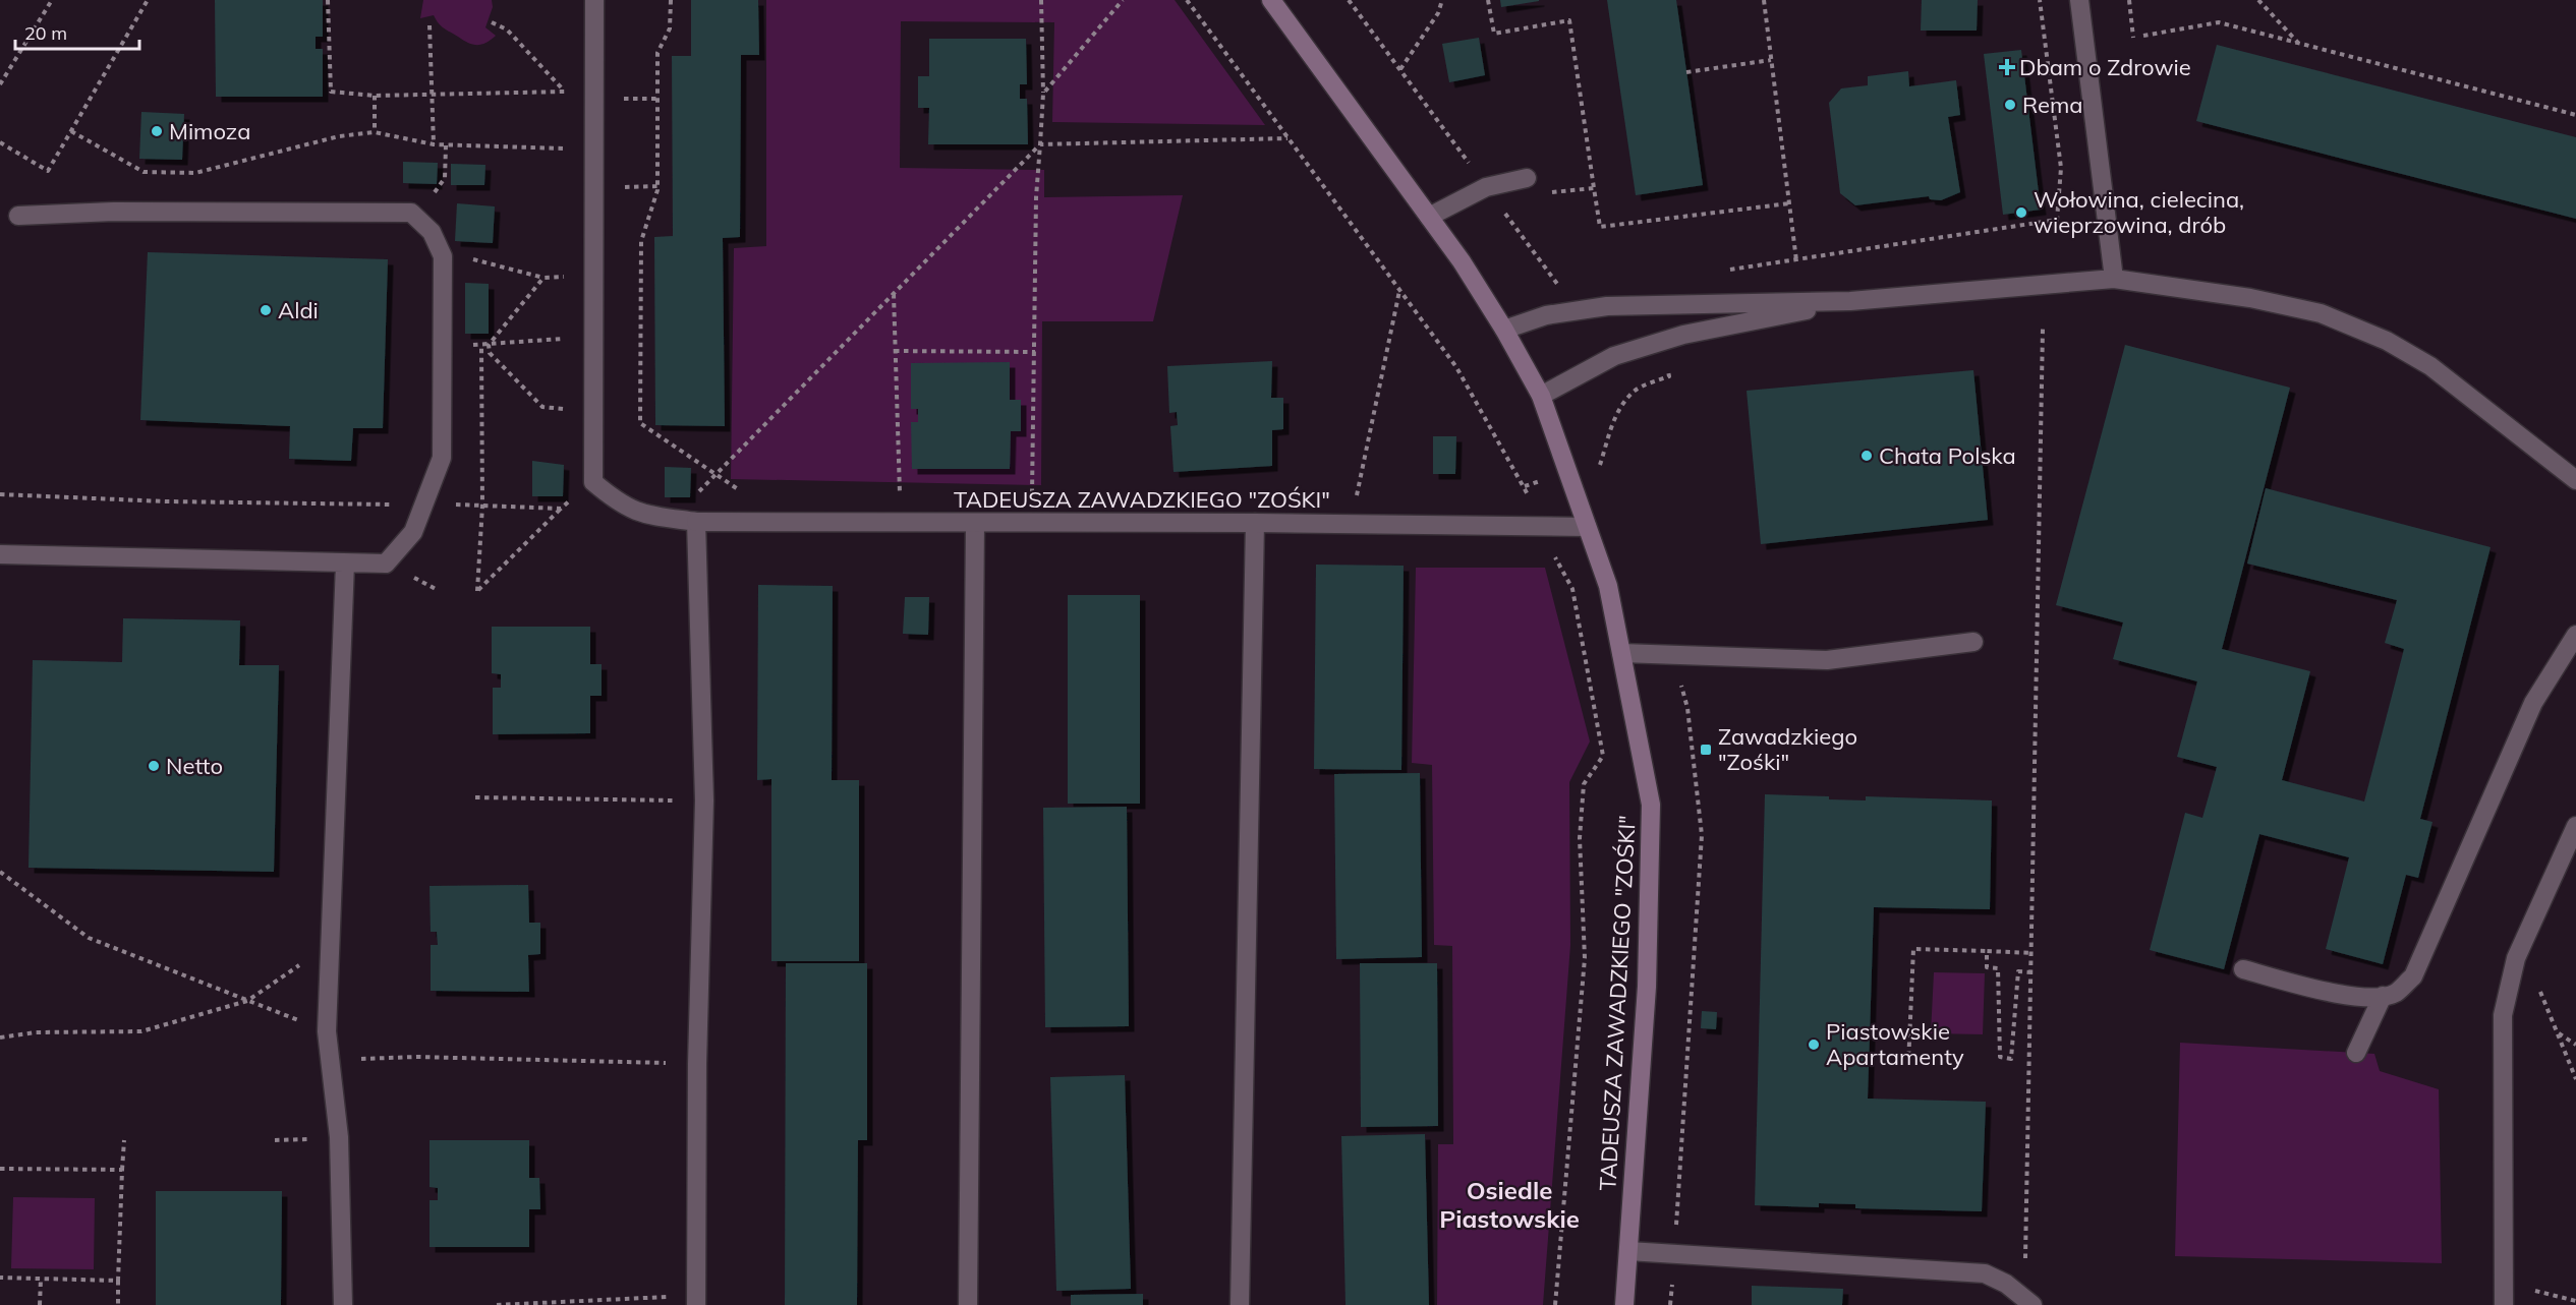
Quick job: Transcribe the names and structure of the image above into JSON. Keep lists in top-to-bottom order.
{
  "streets": {
    "street": ["TADEUSZA ZAWADZKIEGO \"ZOŚKI\""]
  },
  "districts": ["Osiedle Piastowskie"],
  "places": {
    "health": ["Dbam o Zdrowie"],
    "other": [
      "Rema",
      "Mimoza",
      "Wołowina, cielecina, wieprzowina, drób",
      "Aldi",
      "Chata Polska",
      "Netto",
      "Piastowskie Apartamenty"
    ],
    "transit": ["Zawadzkiego \"Zośki\""]
  },
  "scale_bar": "20 m"
}
